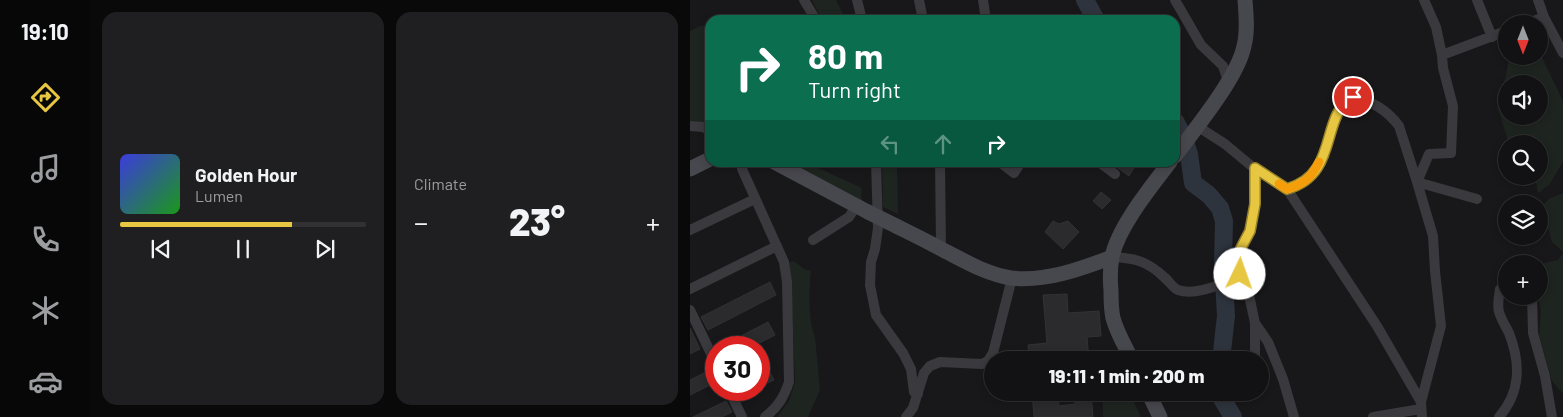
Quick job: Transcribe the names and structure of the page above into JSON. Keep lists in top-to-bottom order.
{
  "north": "bottom",
  "page": {
    "tabs": "19:10",
    "tile": "Climate",
    "map_buttons": "+",
    "turn": ["80 m", "Turn right"],
    "song": ["Golden Hour", "Lumen"],
    "heat": ["−", "23°", "+"],
    "limit": "30",
    "trip": "19:11 · 1 min · 200 m"
  }
}
